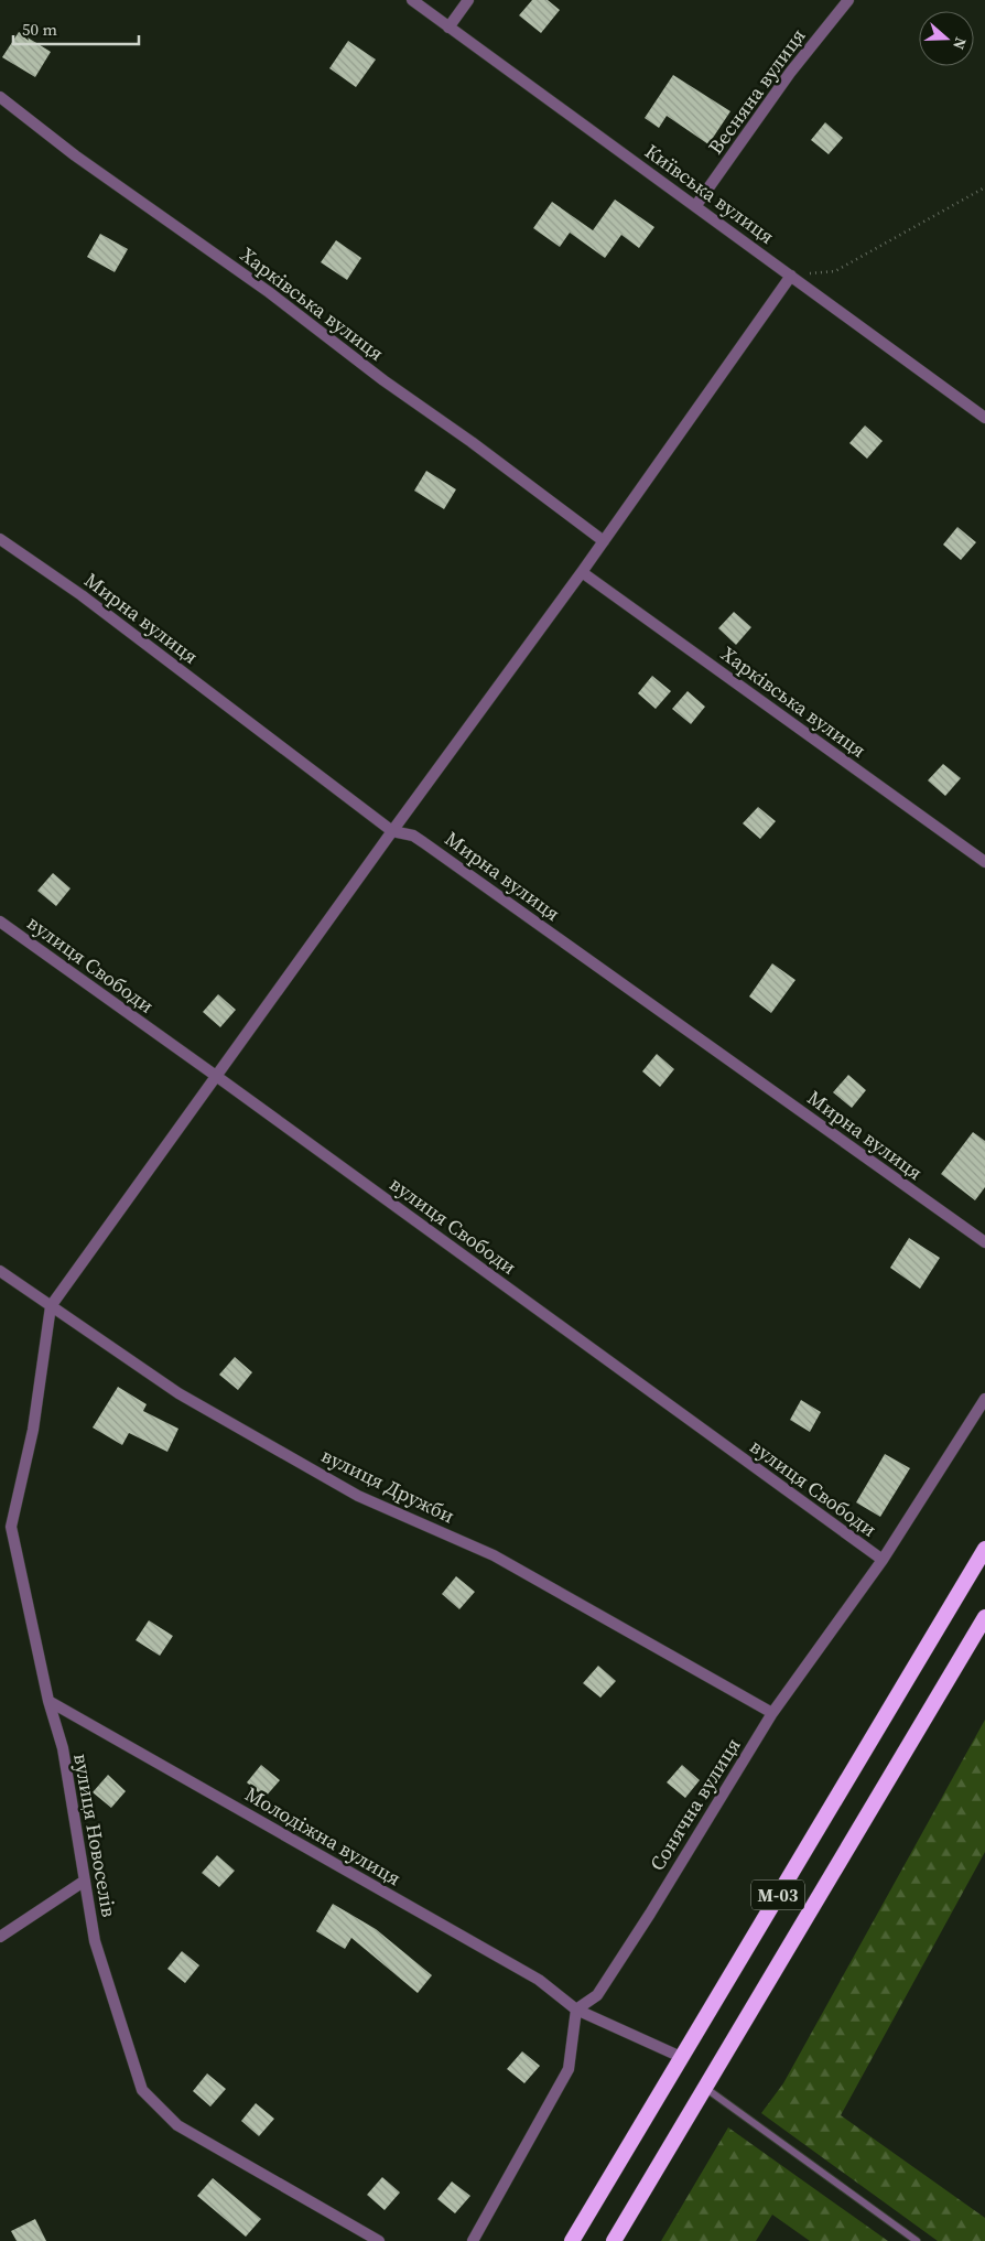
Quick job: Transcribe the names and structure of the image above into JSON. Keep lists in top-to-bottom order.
{
  "streets": {
    "highway": ["М-03"],
    "street": [
      "Весняна вулиця",
      "Київська вулиця",
      "Харківська вулиця",
      "Мирна вулиця",
      "вулиця Свободи",
      "вулиця Дружби",
      "Сонячна вулиця",
      "вулиця Новоселів",
      "Молодіжна вулиця"
    ]
  },
  "crossings": [
    ["Весняна вулиця", "Київська вулиця"],
    ["вулиця Свободи", "Сонячна вулиця"],
    ["вулиця Дружби", "Сонячна вулиця"],
    ["вулиця Дружби", "вулиця Новоселів"],
    ["Сонячна вулиця", "Молодіжна вулиця"],
    ["вулиця Новоселів", "Молодіжна вулиця"],
    ["Молодіжна вулиця", "М-03"]
  ],
  "scale_bar": "50 m",
  "north": "right"
}
